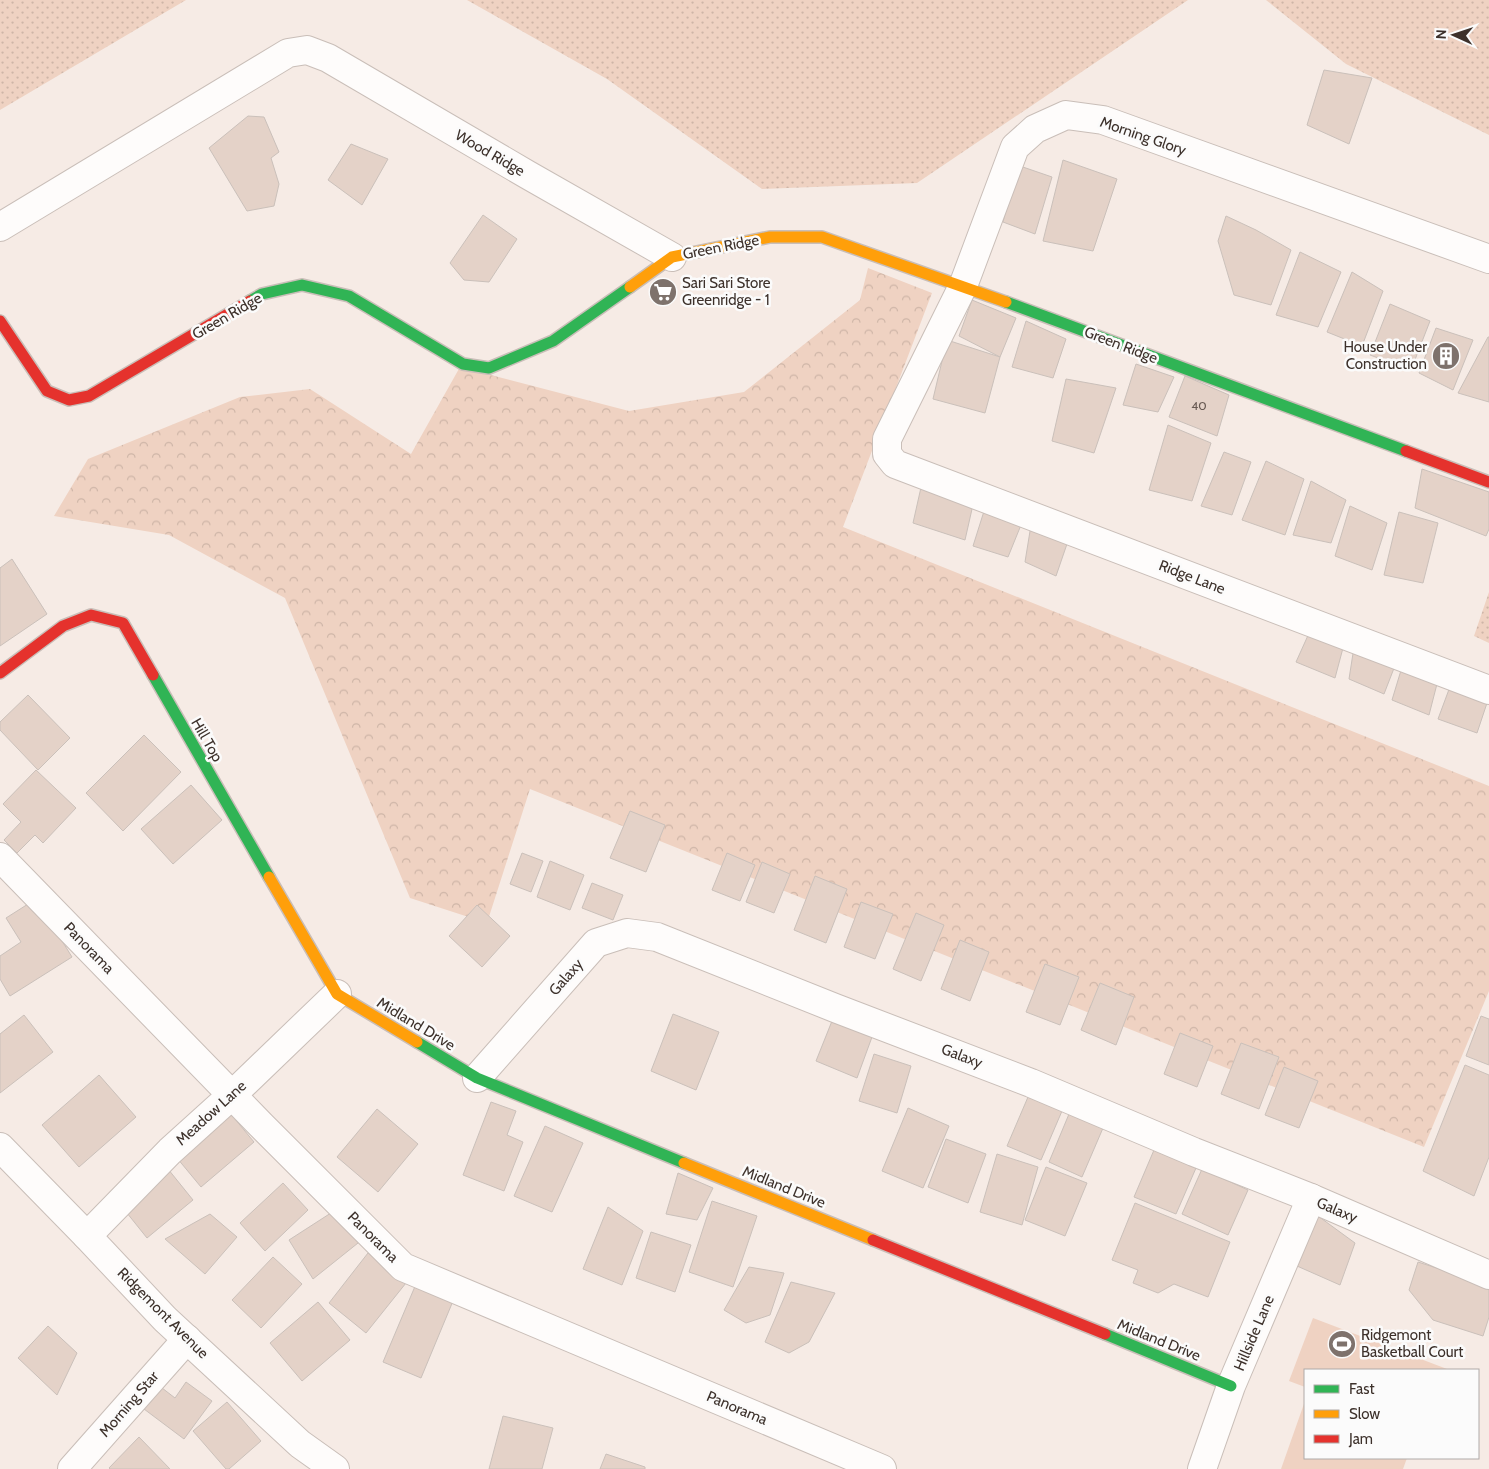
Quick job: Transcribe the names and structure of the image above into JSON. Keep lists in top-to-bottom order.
{
  "streets": {
    "street": [
      "Morning Glory",
      "Wood Ridge",
      "Green Ridge",
      "Ridge Lane",
      "Hill Top",
      "Panorama",
      "Galaxy",
      "Midland Drive",
      "Meadow Lane",
      "Ridgemont Avenue",
      "Hillside Lane",
      "Morning Star"
    ]
  },
  "crossings": [
    ["Morning Glory", "Green Ridge"],
    ["Morning Glory", "Ridge Lane"],
    ["Wood Ridge", "Green Ridge"],
    ["Hill Top", "Midland Drive"],
    ["Hill Top", "Meadow Lane"],
    ["Panorama", "Meadow Lane"],
    ["Galaxy", "Midland Drive"],
    ["Galaxy", "Hillside Lane"],
    ["Midland Drive", "Meadow Lane"],
    ["Midland Drive", "Hillside Lane"],
    ["Meadow Lane", "Ridgemont Avenue"],
    ["Ridgemont Avenue", "Morning Star"]
  ],
  "places": {
    "supermarket": ["Sari Sari Store Greenridge - 1"],
    "building": ["House Under Construction"],
    "sports": ["Ridgemont Basketball Court"]
  },
  "house_numbers": ["40"],
  "legend": ["Fast", "Slow", "Jam"],
  "north": "left"
}
